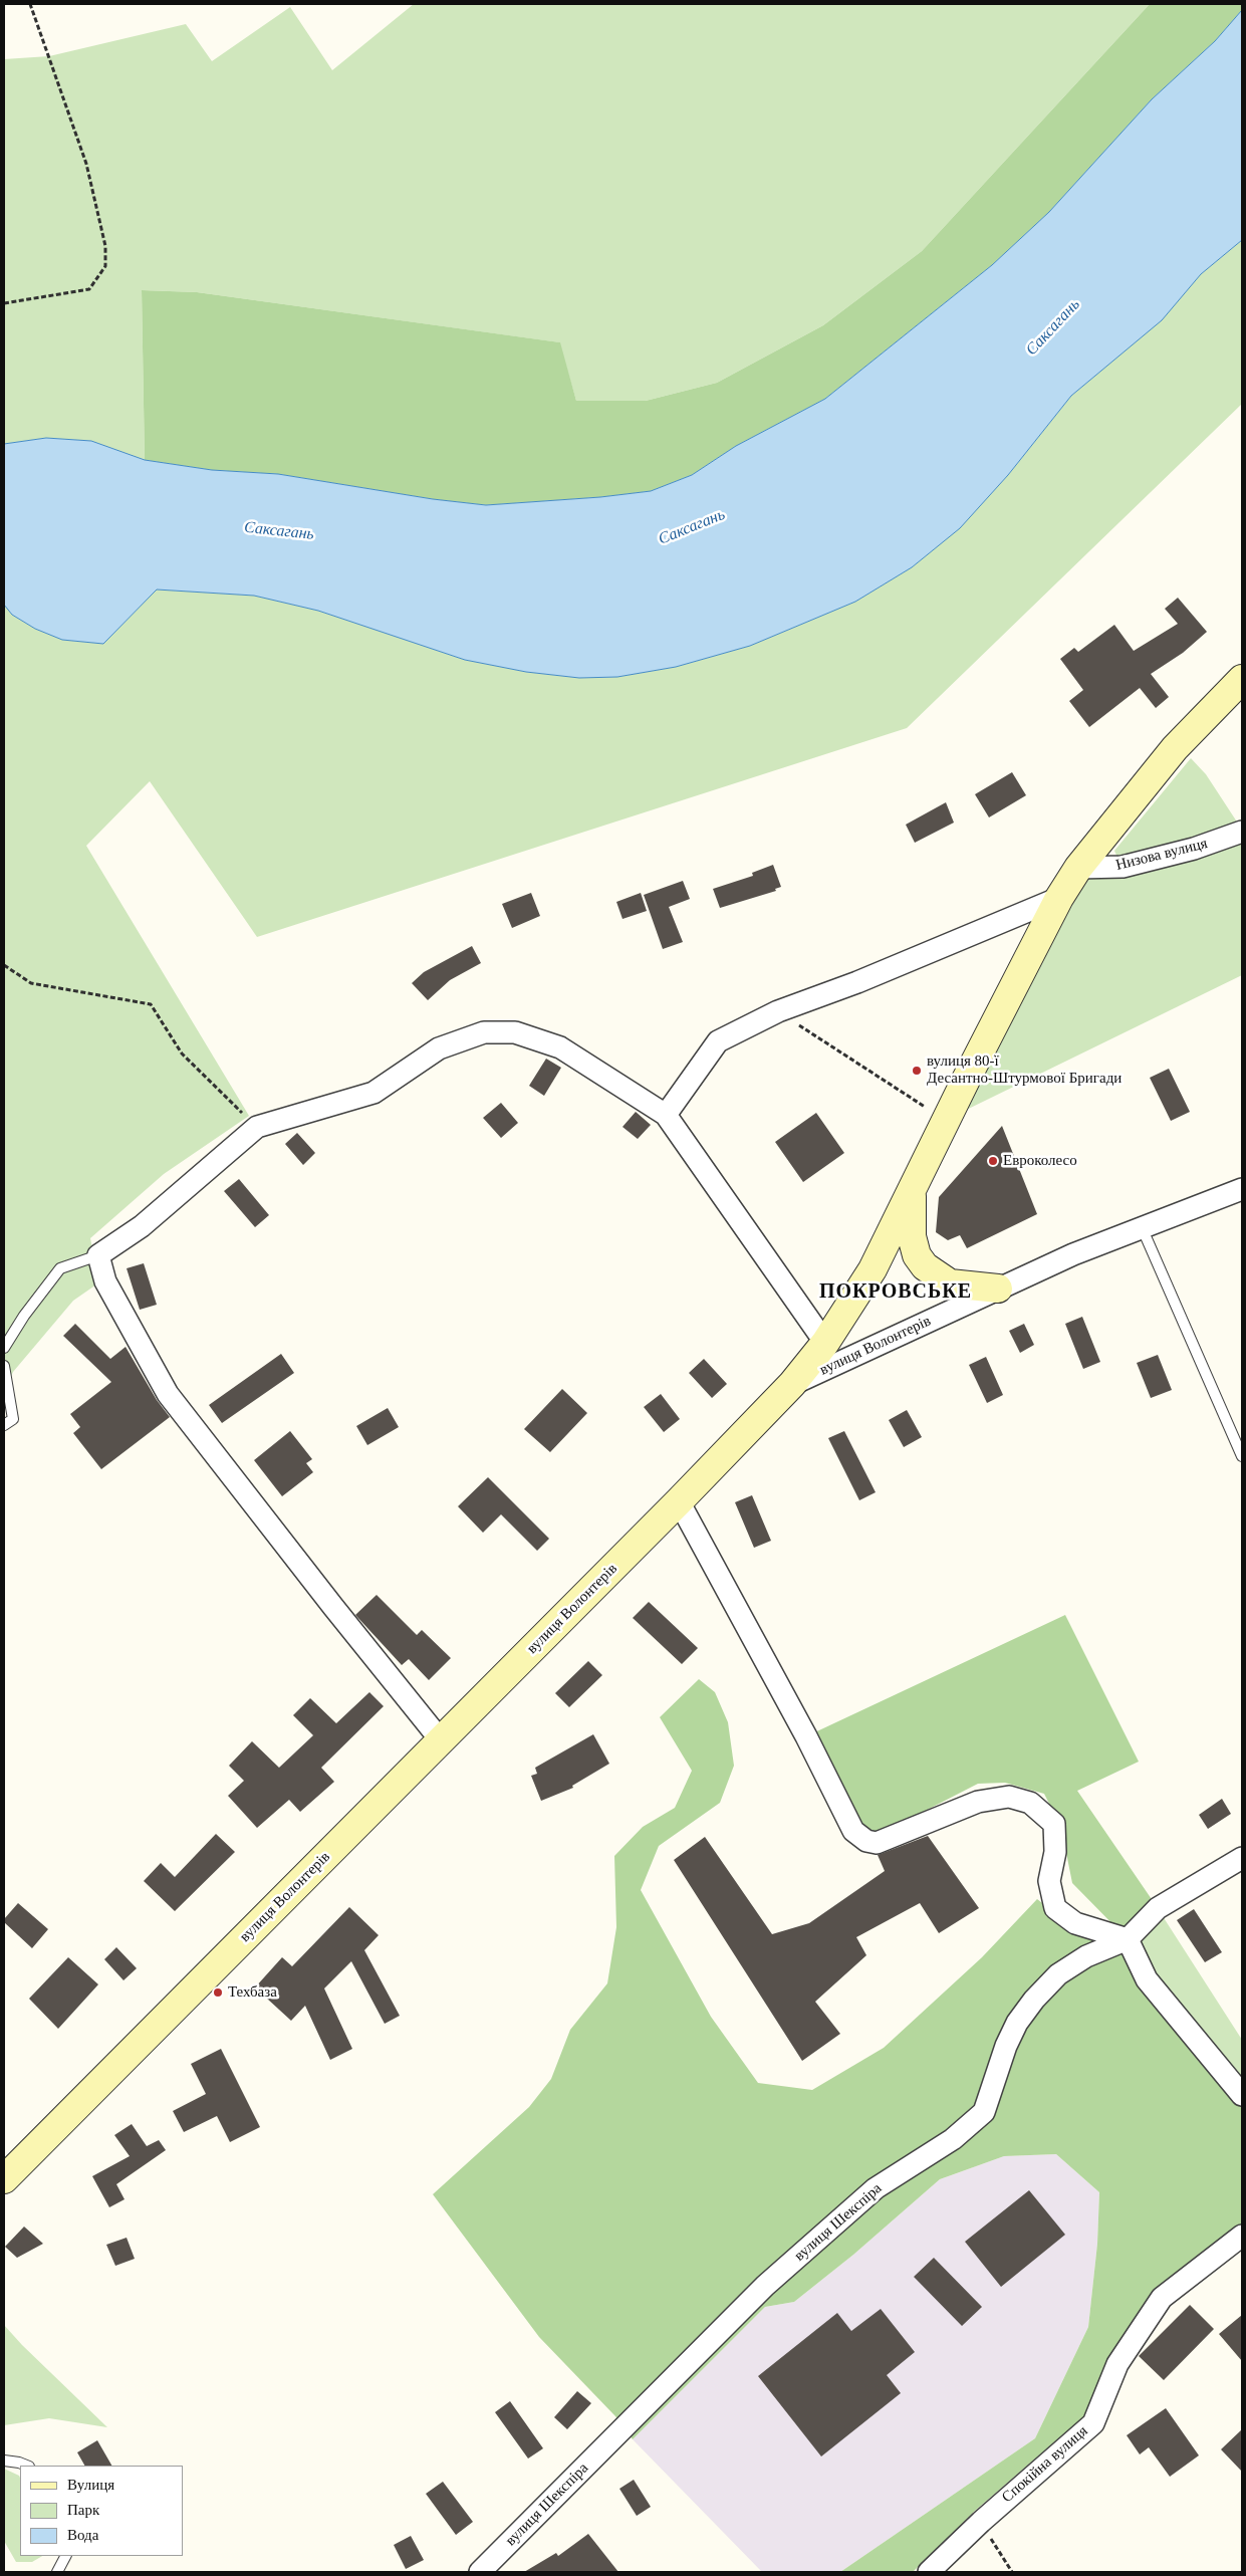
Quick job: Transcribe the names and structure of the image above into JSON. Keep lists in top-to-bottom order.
{
  "streets": {
    "street": [
      "Низова вулиця",
      "вулиця Волонтерів",
      "вулиця Шекспіра",
      "Спокійна вулиця"
    ]
  },
  "districts": ["ПОКРОВСЬКЕ"],
  "water": ["Саксагань"],
  "places": ["вулиця 80-ї Десантно-Штурмової Бригади", "Евроколесо", "Техбаза"],
  "legend": ["Вулиця", "Парк", "Вода"]
}
